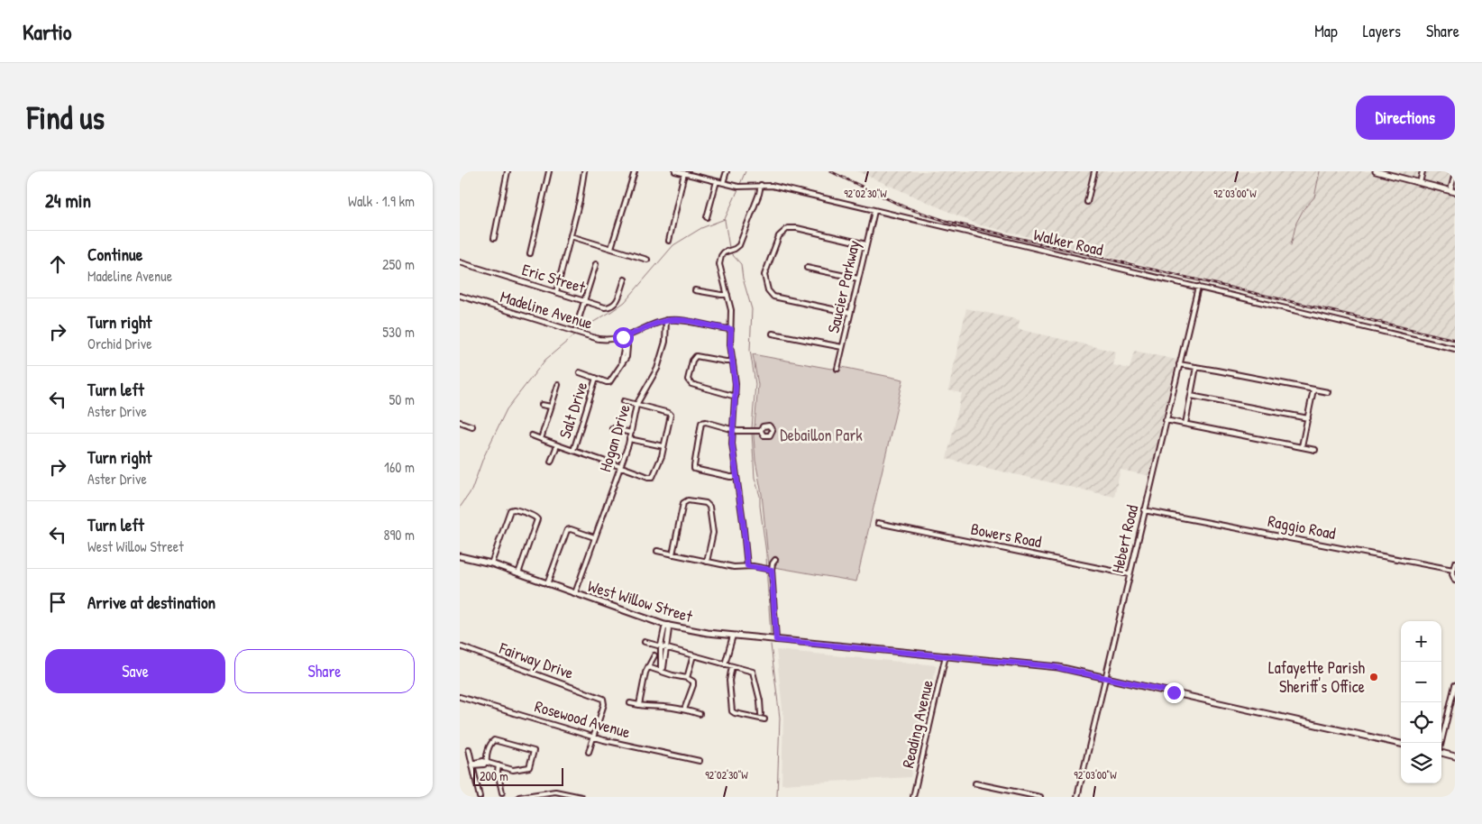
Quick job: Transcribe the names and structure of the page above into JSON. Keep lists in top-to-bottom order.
{
  "streets": {
    "main road": ["West Willow Street"],
    "street": [
      "Walker Road",
      "Eric Street",
      "Saucier Parkway",
      "Madeline Avenue",
      "Salt Drive",
      "Hogan Drive",
      "Raggio Road",
      "Bowers Road",
      "Hebert Road",
      "Fairway Drive",
      "Rosewood Avenue",
      "Reading Avenue"
    ]
  },
  "crossings": [
    ["Walker Road", "Saucier Parkway"],
    ["Walker Road", "Hebert Road"],
    ["Madeline Avenue", "Hogan Drive"],
    ["Hogan Drive", "West Willow Street"],
    ["Raggio Road", "Hebert Road"],
    ["Bowers Road", "Hebert Road"],
    ["Hebert Road", "West Willow Street"],
    ["West Willow Street", "Reading Avenue"],
    ["Fairway Drive", "Rosewood Avenue"]
  ],
  "parks": ["Debaillon Park"],
  "places": ["Lafayette Parish Sheriff's Office"],
  "scale_bar": "200 m",
  "page": {
    "header": "Kartio",
    "nav": ["Map", "Layers", "Share"],
    "buttons": [
      "Directions",
      ["Save", "Share"]
    ],
    "title": "Find us",
    "heading": ["24 min", "Walk · 1.9 km"],
    "list": [
      ["Continue", "Madeline Avenue", "250 m"],
      ["Turn right", "Orchid Drive", "530 m"],
      ["Turn left", "Aster Drive", "50 m"],
      ["Turn right", "Aster Drive", "160 m"],
      ["Turn left", "West Willow Street", "890 m"],
      "Arrive at destination"
    ],
    "map_buttons": ["+", "−"],
    "scale": "200 m"
  },
  "coordinates": ["92°02'30\"W", "92°03'00\"W"]
}
